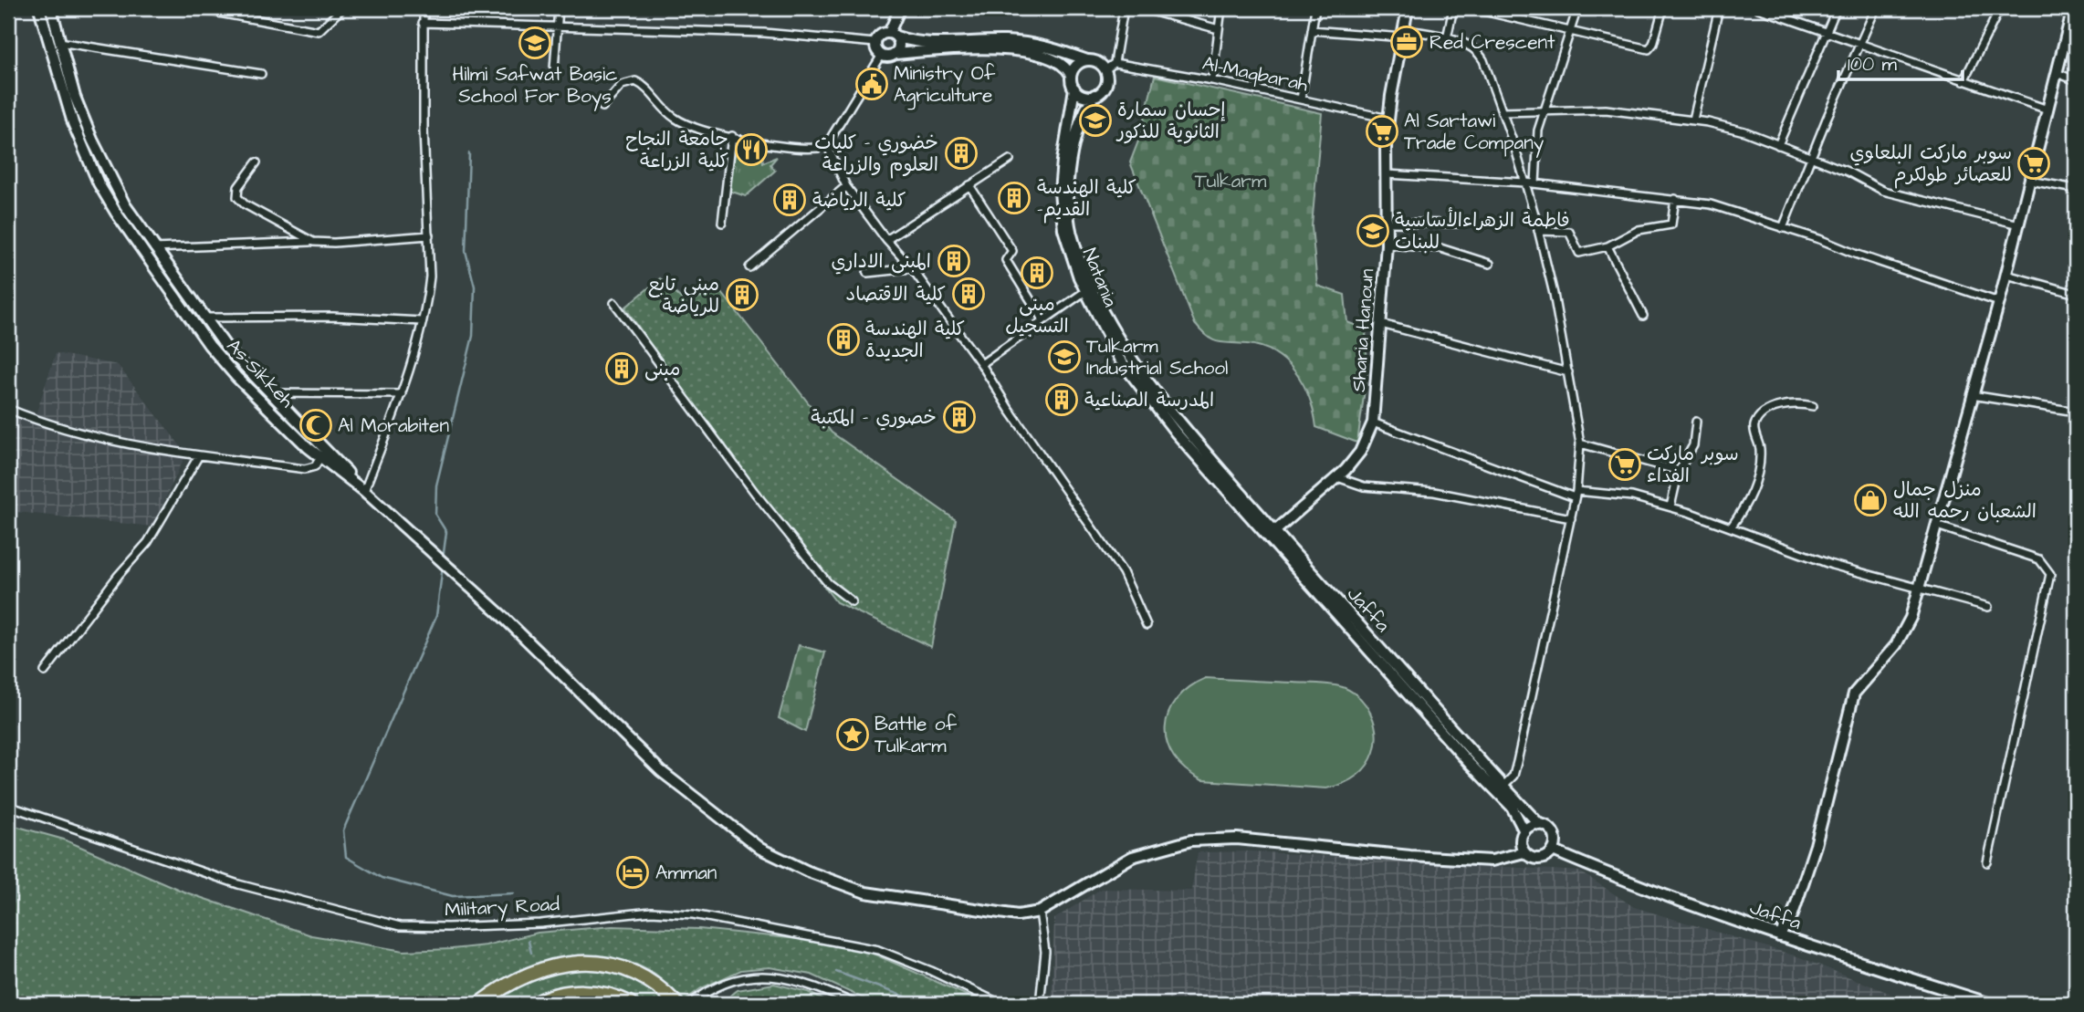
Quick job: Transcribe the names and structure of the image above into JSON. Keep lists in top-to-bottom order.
{
  "streets": {
    "street": [
      "Al-Maqbarah",
      "Natania",
      "Sharia Hanoun",
      "As-Sikkeh",
      "Jaffa",
      "Military Road"
    ]
  },
  "crossings": [
    ["Al-Maqbarah", "Sharia Hanoun"],
    ["Natania", "Sharia Hanoun"],
    ["Natania", "Jaffa"],
    ["Sharia Hanoun", "Jaffa"]
  ],
  "parks": ["Tulkarm"],
  "places": {
    "office": ["Red Crescent"],
    "school or university": [
      "Hilmi Safwat Basic School For Boys",
      "إحسان سمارة الثانوية للذكور",
      "فاطمة الزهراءالأساسية للبنات",
      "Tulkarm Industrial School"
    ],
    "public building": ["Ministry Of Agriculture"],
    "supermarket": ["Al Sartawi Trade Company", "سوبر ماركت البلعاوي للعصائر طولكرم", "سوبر ماركت الفداء"],
    "restaurant": ["جامعة النجاح كلية الزراعة"],
    "building": [
      "خضوري - كليات العلوم والزراعة",
      "كلية الهندسة -القديم",
      "كلية الرياضة",
      "المبنى الاداري",
      "مبنى التسجيل",
      "كلية الاقتصاد",
      "مبنى تابع للرياضة",
      "كلية الهندسة الجديدة",
      "مبنى",
      "المدرسة الصناعية",
      "خصوري - المكتبة"
    ],
    "mosque": ["Al Morabiten"],
    "shop": ["منزل جمال الشعبان رحمه الله"],
    "place": ["Battle of Tulkarm"],
    "hotel": ["Amman"]
  },
  "scale_bar": "100 m"
}
